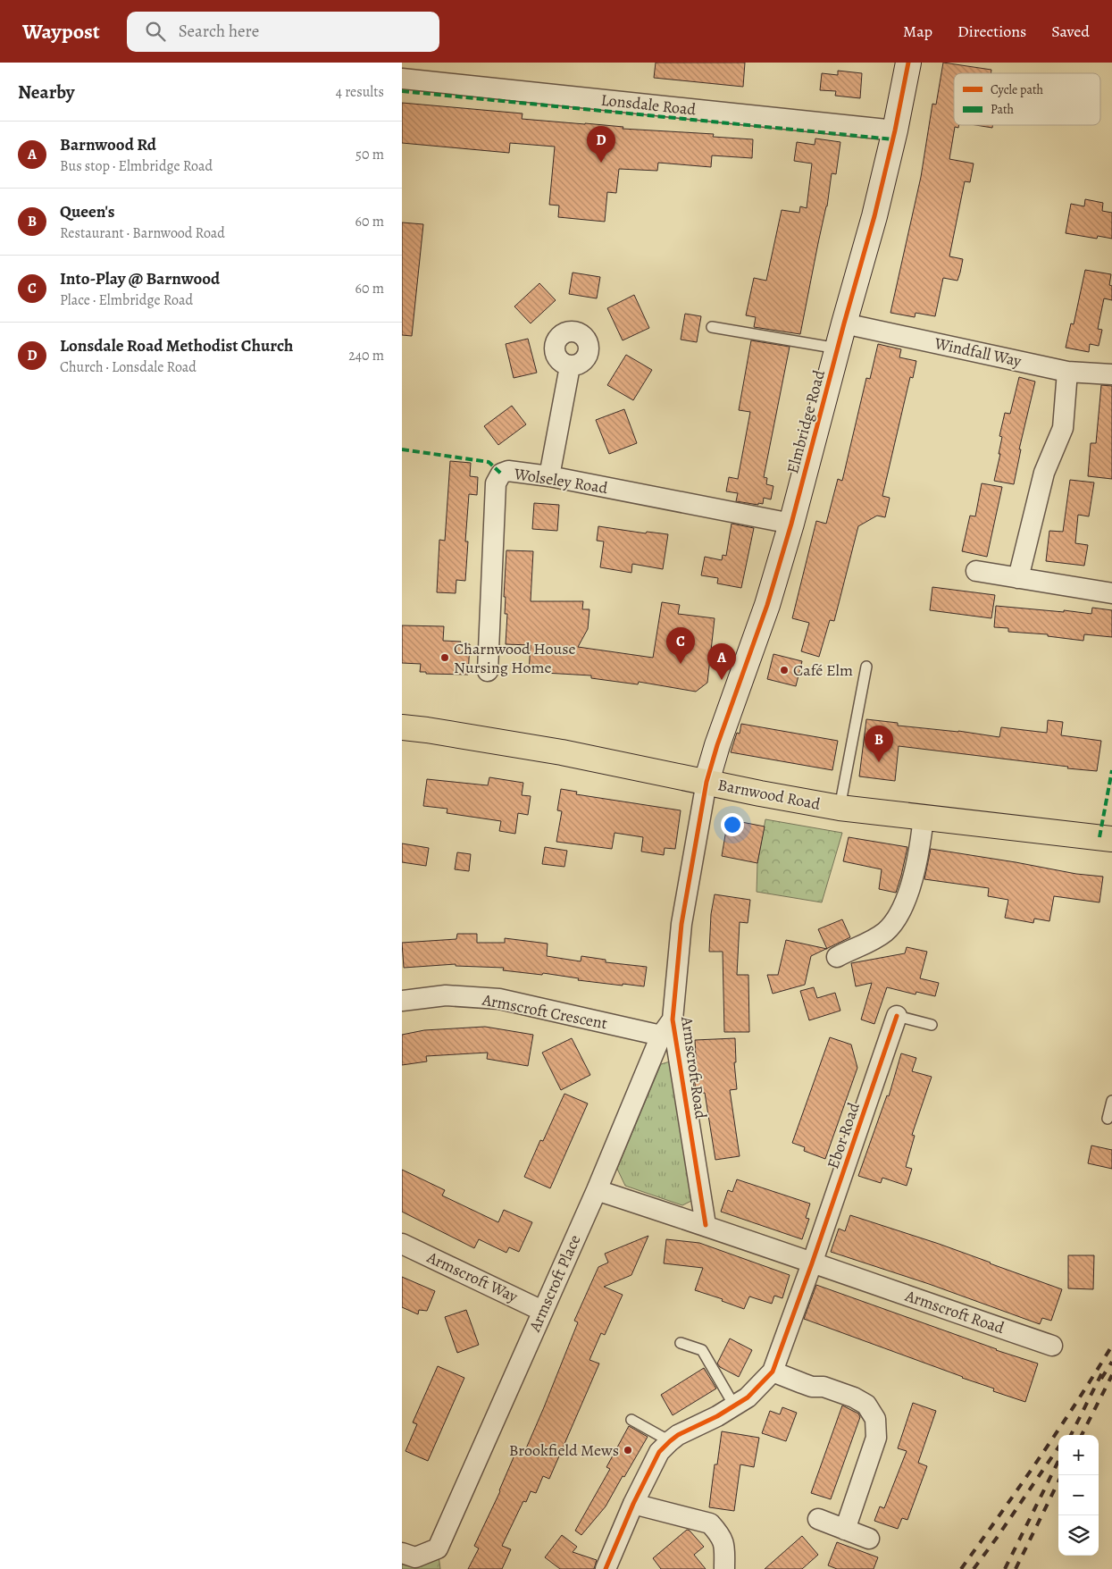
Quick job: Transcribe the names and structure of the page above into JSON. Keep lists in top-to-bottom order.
{
  "streets": {
    "main road": ["Barnwood Road"],
    "street": [
      "Lonsdale Road",
      "Windfall Way",
      "Elmbridge Road",
      "Wolseley Road",
      "Armscroft Crescent",
      "Armscroft Road",
      "Ebor Road",
      "Armscroft Way",
      "Armscroft Place"
    ]
  },
  "crossings": [
    ["Lonsdale Road", "Elmbridge Road"],
    ["Windfall Way", "Elmbridge Road"],
    ["Elmbridge Road", "Wolseley Road"],
    ["Elmbridge Road", "Barnwood Road"],
    ["Elmbridge Road", "Armscroft Road"],
    ["Barnwood Road", "Armscroft Road"],
    ["Armscroft Crescent", "Armscroft Road"],
    ["Armscroft Crescent", "Armscroft Place"],
    ["Armscroft Road", "Ebor Road"],
    ["Armscroft Road", "Armscroft Place"],
    ["Armscroft Way", "Armscroft Place"]
  ],
  "places": ["Charnwood House Nursing Home", "Café Elm", "Brookfield Mews"],
  "legend": ["Cycle path", "Path"],
  "page": {
    "header": "Waypost",
    "search": "Search here",
    "nav": ["Map", "Directions", "Saved"],
    "heading": ["Nearby", "4 results"],
    "list": [
      {
        "mark": "A",
        "name": "Barnwood Rd",
        "note": "Bus stop · Elmbridge Road",
        "value": "50 m"
      },
      {
        "mark": "B",
        "name": "Queen's",
        "note": "Restaurant · Barnwood Road",
        "value": "60 m"
      },
      {
        "mark": "C",
        "name": "Into-Play @ Barnwood",
        "note": "Place · Elmbridge Road",
        "value": "60 m"
      },
      {
        "mark": "D",
        "name": "Lonsdale Road Methodist Church",
        "note": "Church · Lonsdale Road",
        "value": "240 m"
      }
    ],
    "pins": [
      "D",
      "C",
      "A",
      "B"
    ],
    "map_buttons": ["+", "−"]
  }
}
